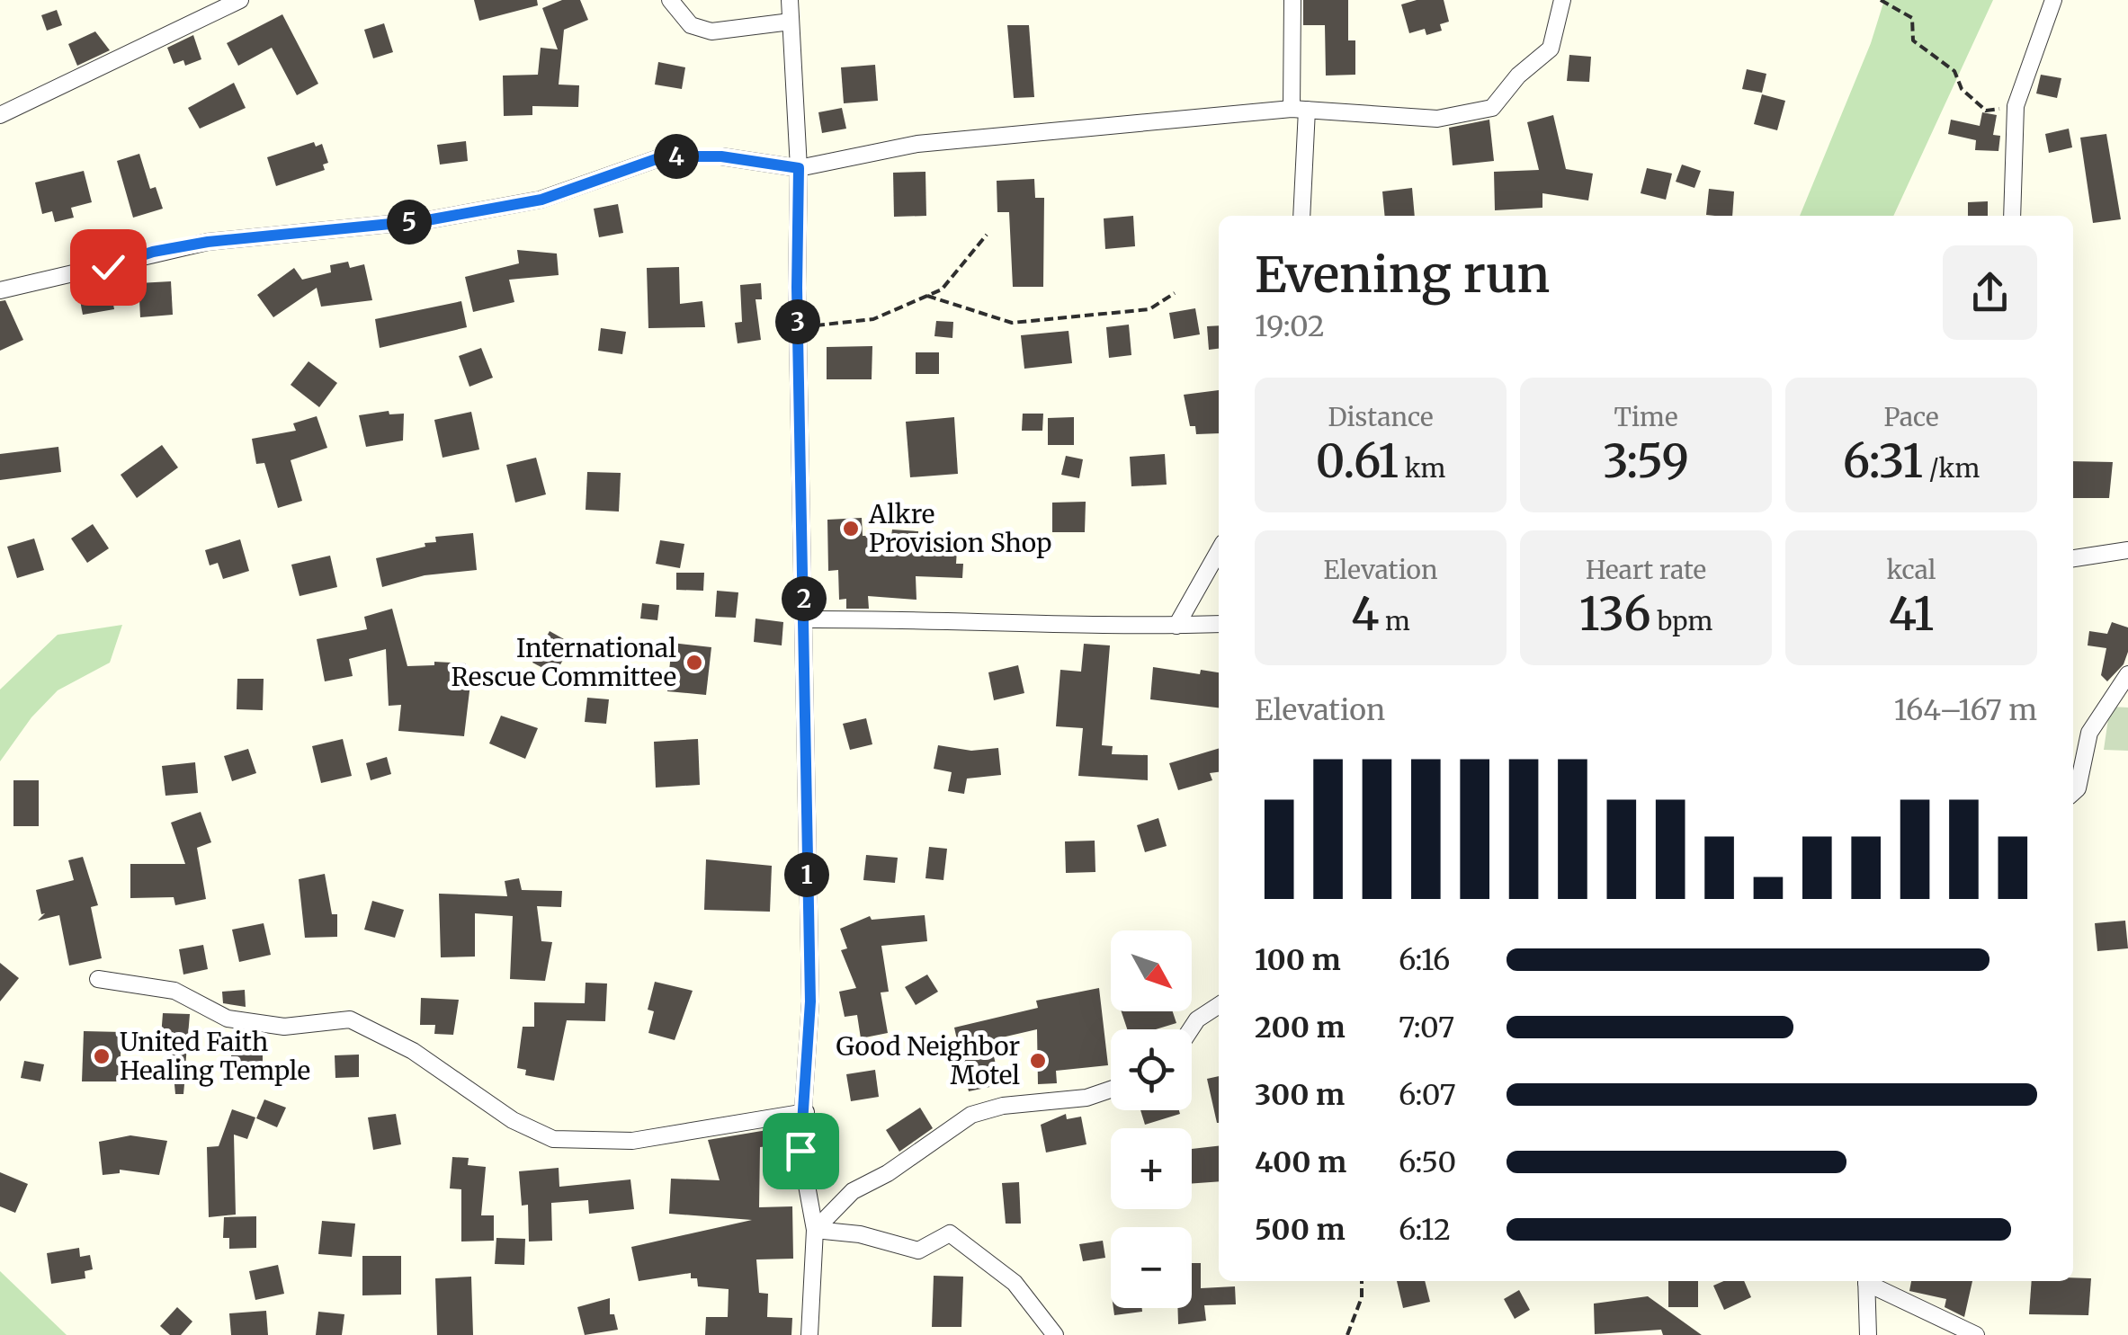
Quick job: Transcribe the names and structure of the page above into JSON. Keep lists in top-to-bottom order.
{
  "places": [
    "Alkre Provision Shop",
    "International Rescue Committee",
    "United Faith Healing Temple",
    "Good Neighbor Motel"
  ],
  "north": "bottom right",
  "page": {
    "pins": [
      "4",
      "5",
      "3",
      "2",
      "1"
    ],
    "heading": ["Evening run", "19:02"],
    "stats": [
      ["Distance", "0.61 km"],
      ["Time", "3:59"],
      ["Pace", "6:31 /km"],
      ["Elevation", "4 m"],
      ["Heart rate", "136 bpm"],
      ["kcal", "41"]
    ],
    "chart": ["Elevation", "164–167 m"],
    "list": [
      {
        "name": "100 m",
        "note": "6:16"
      },
      {
        "name": "200 m",
        "note": "7:07"
      },
      {
        "name": "300 m",
        "note": "6:07"
      },
      {
        "name": "400 m",
        "note": "6:50"
      },
      {
        "name": "500 m",
        "note": "6:12"
      }
    ],
    "map_buttons": ["+", "−"]
  }
}
